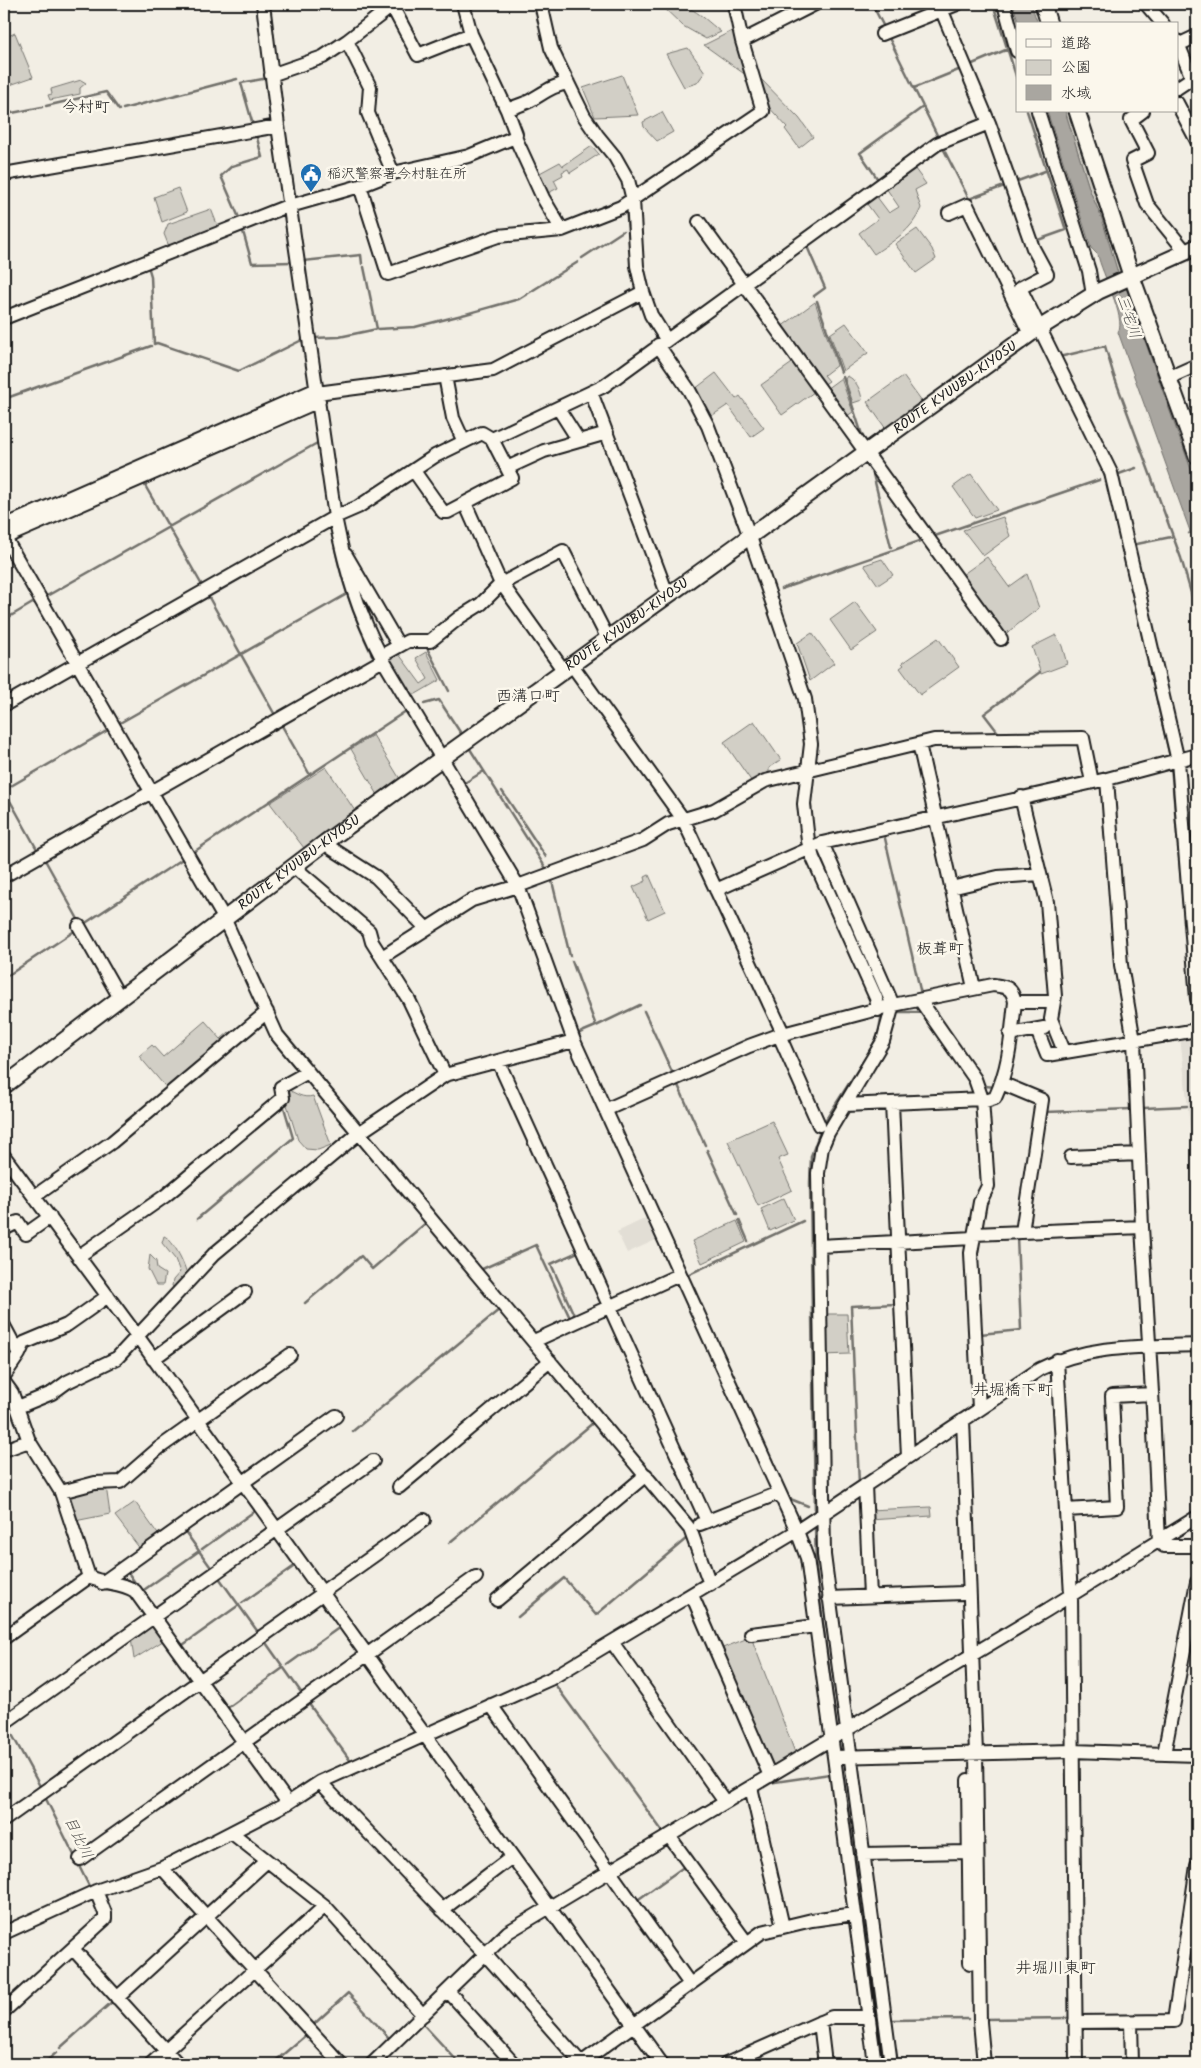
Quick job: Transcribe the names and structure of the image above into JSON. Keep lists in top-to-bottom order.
{
  "streets": {
    "main road": ["ROUTE KYUUBU-KIYOSU"]
  },
  "districts": [
    "今村町",
    "西溝口町",
    "板葺町",
    "井堀橋下町",
    "井堀川東町"
  ],
  "water": ["三宅川", "目比川"],
  "places": {
    "public building": ["稲沢警察署今村駐在所"]
  },
  "legend": ["道路", "公園", "水域"]
}
